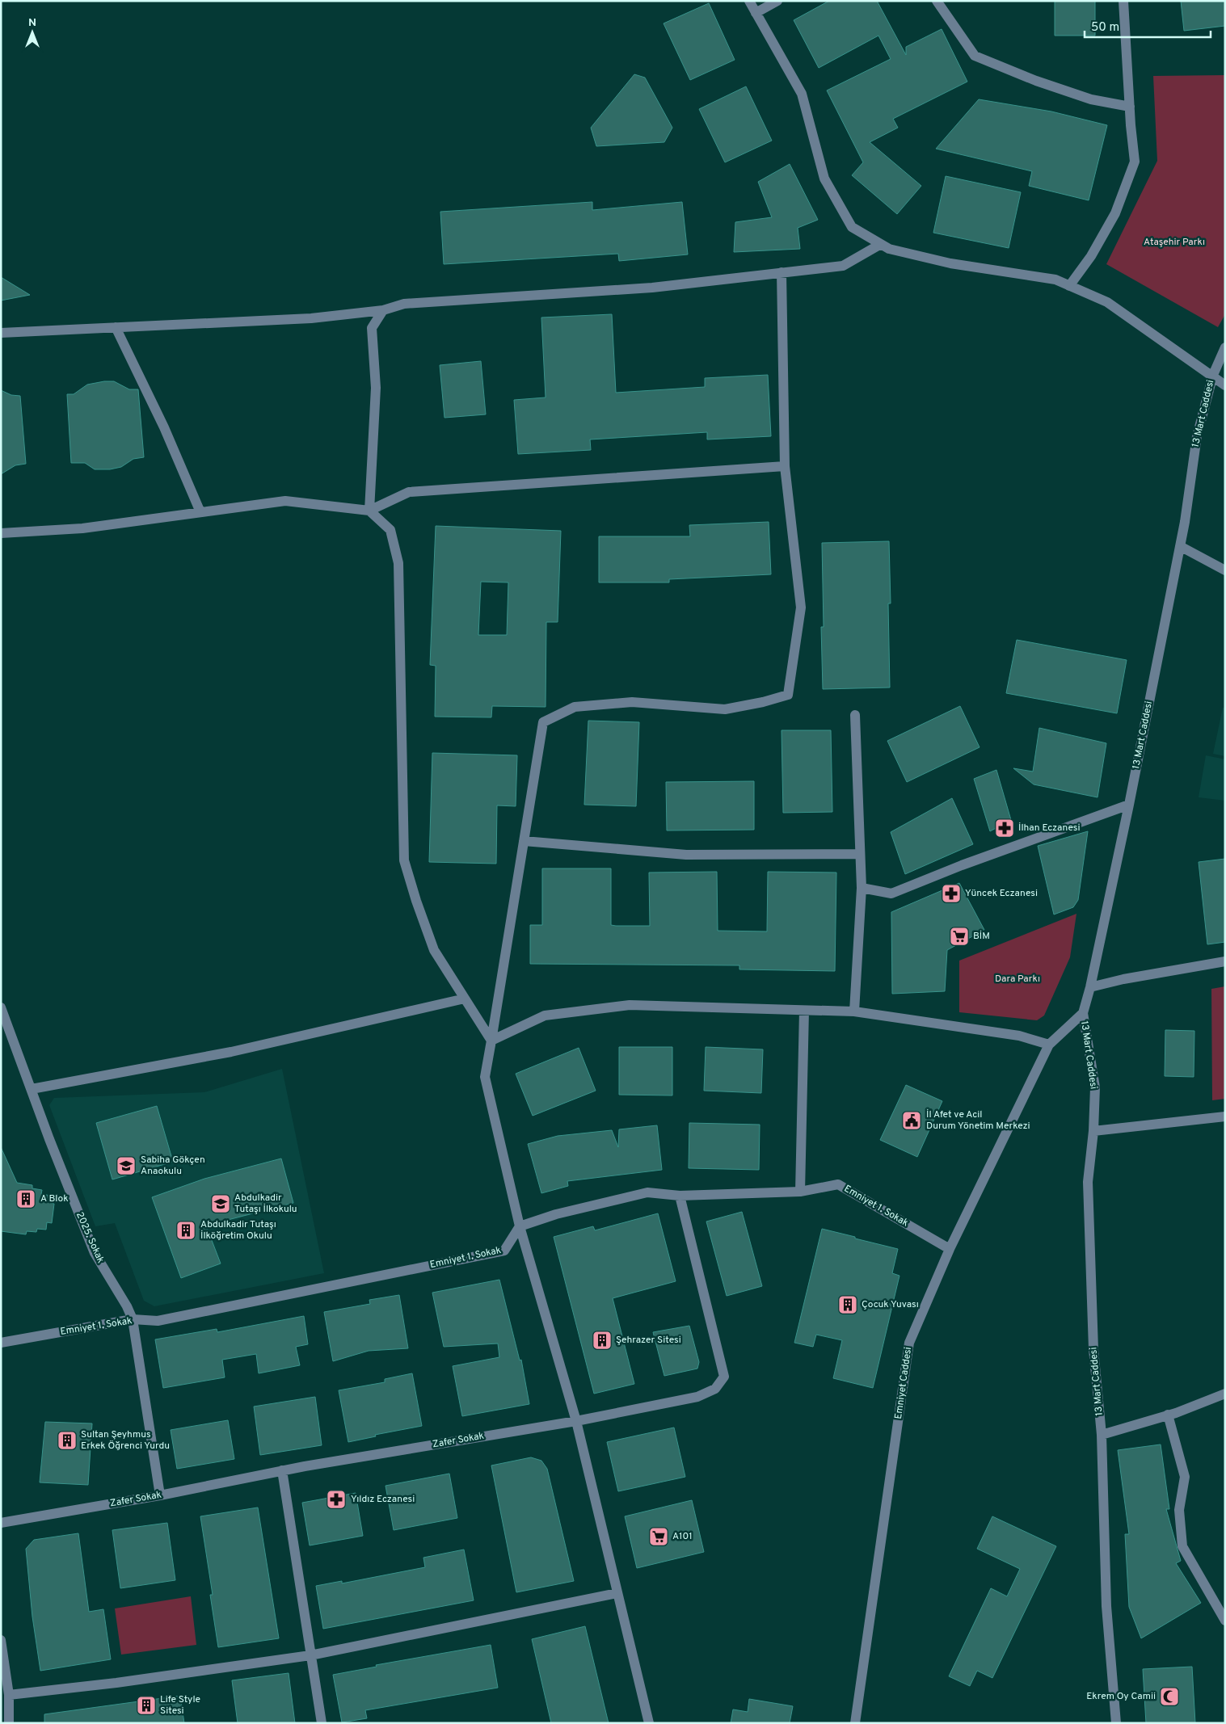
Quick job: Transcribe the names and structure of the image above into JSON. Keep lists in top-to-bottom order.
{
  "streets": {
    "street": [
      "13 Mart Caddesi",
      "Emniyet 1. Sokak",
      "2025. Sokak",
      "Emniyet Caddesi",
      "Zafer Sokak"
    ]
  },
  "crossings": [
    ["13 Mart Caddesi", "Emniyet Caddesi"],
    ["Emniyet 1. Sokak", "2025. Sokak"],
    ["Emniyet 1. Sokak", "Emniyet Caddesi"],
    ["Emniyet 1. Sokak", "Zafer Sokak"],
    ["2025. Sokak", "Zafer Sokak"]
  ],
  "parks": ["Ataşehir Parkı", "Dara Parkı"],
  "places": {
    "pharmacy": ["İlhan Eczanesi", "Yüncek Eczanesi", "Yıldız Eczanesi"],
    "supermarket": ["BİM", "A101"],
    "public building": ["İl Afet ve Acil Durum Yönetim Merkezi"],
    "school or university": ["Sabiha Gökçen Anaokulu", "Abdulkadir Tutaşı İlkokulu"],
    "building": [
      "A Blok",
      "Abdulkadir Tutaşı İlköğretim Okulu",
      "Çocuk Yuvası",
      "Şehrazer Sitesi",
      "Sultan Şeyhmus Erkek Öğrenci Yurdu",
      "Life Style Sitesi"
    ],
    "mosque": ["Ekrem Oy Camii"]
  },
  "scale_bar": "50 m",
  "north": "top"
}
